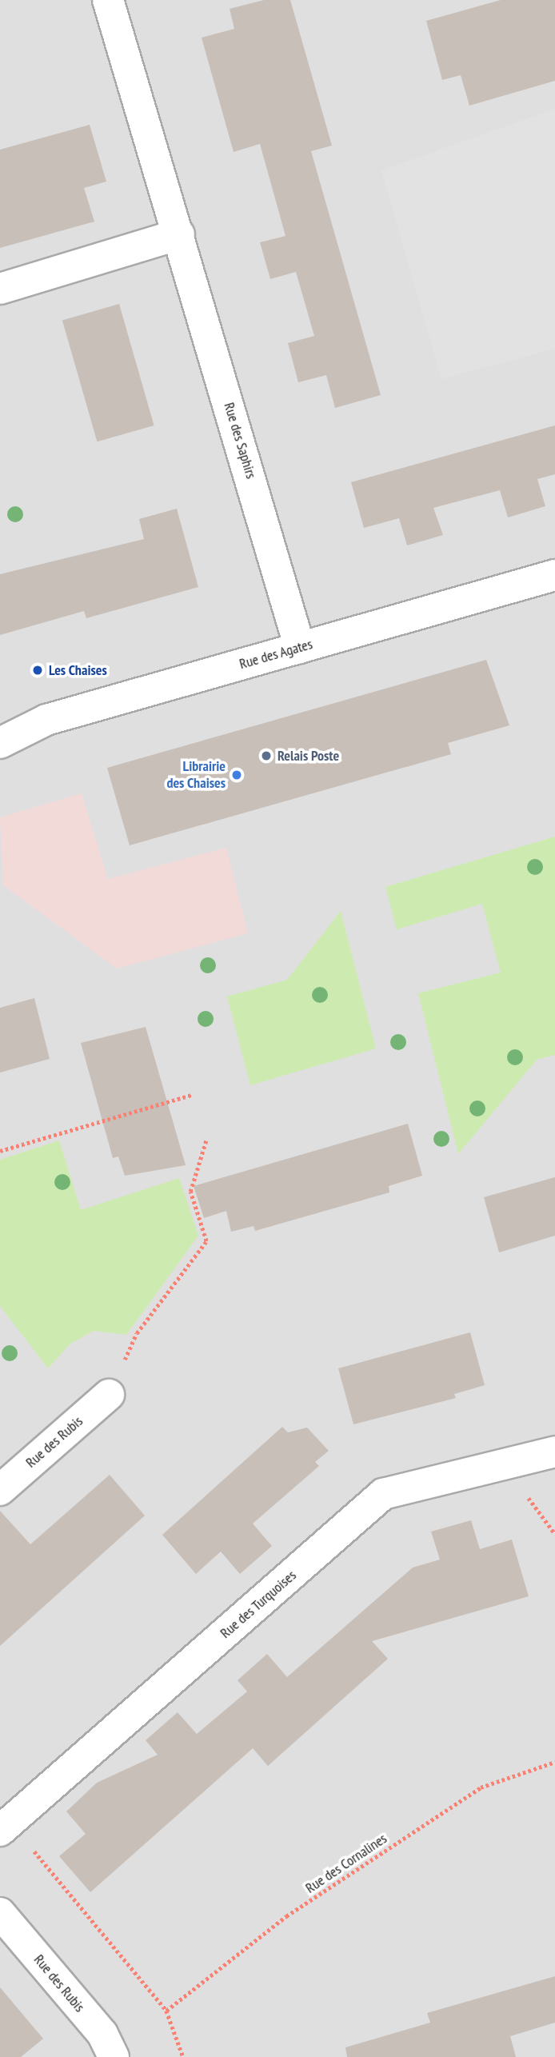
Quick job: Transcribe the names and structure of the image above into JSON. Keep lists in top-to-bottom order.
{
  "streets": {
    "street": [
      "Rue des Saphirs",
      "Rue des Agates",
      "Rue des Rubis",
      "Rue des Turquoises"
    ],
    "path": ["Rue des Cornalines"]
  },
  "crossings": [
    ["Rue des Saphirs", "Rue des Agates"]
  ],
  "places": ["Les Chaises", "Relais Poste", "Librairie des Chaises"]
}
